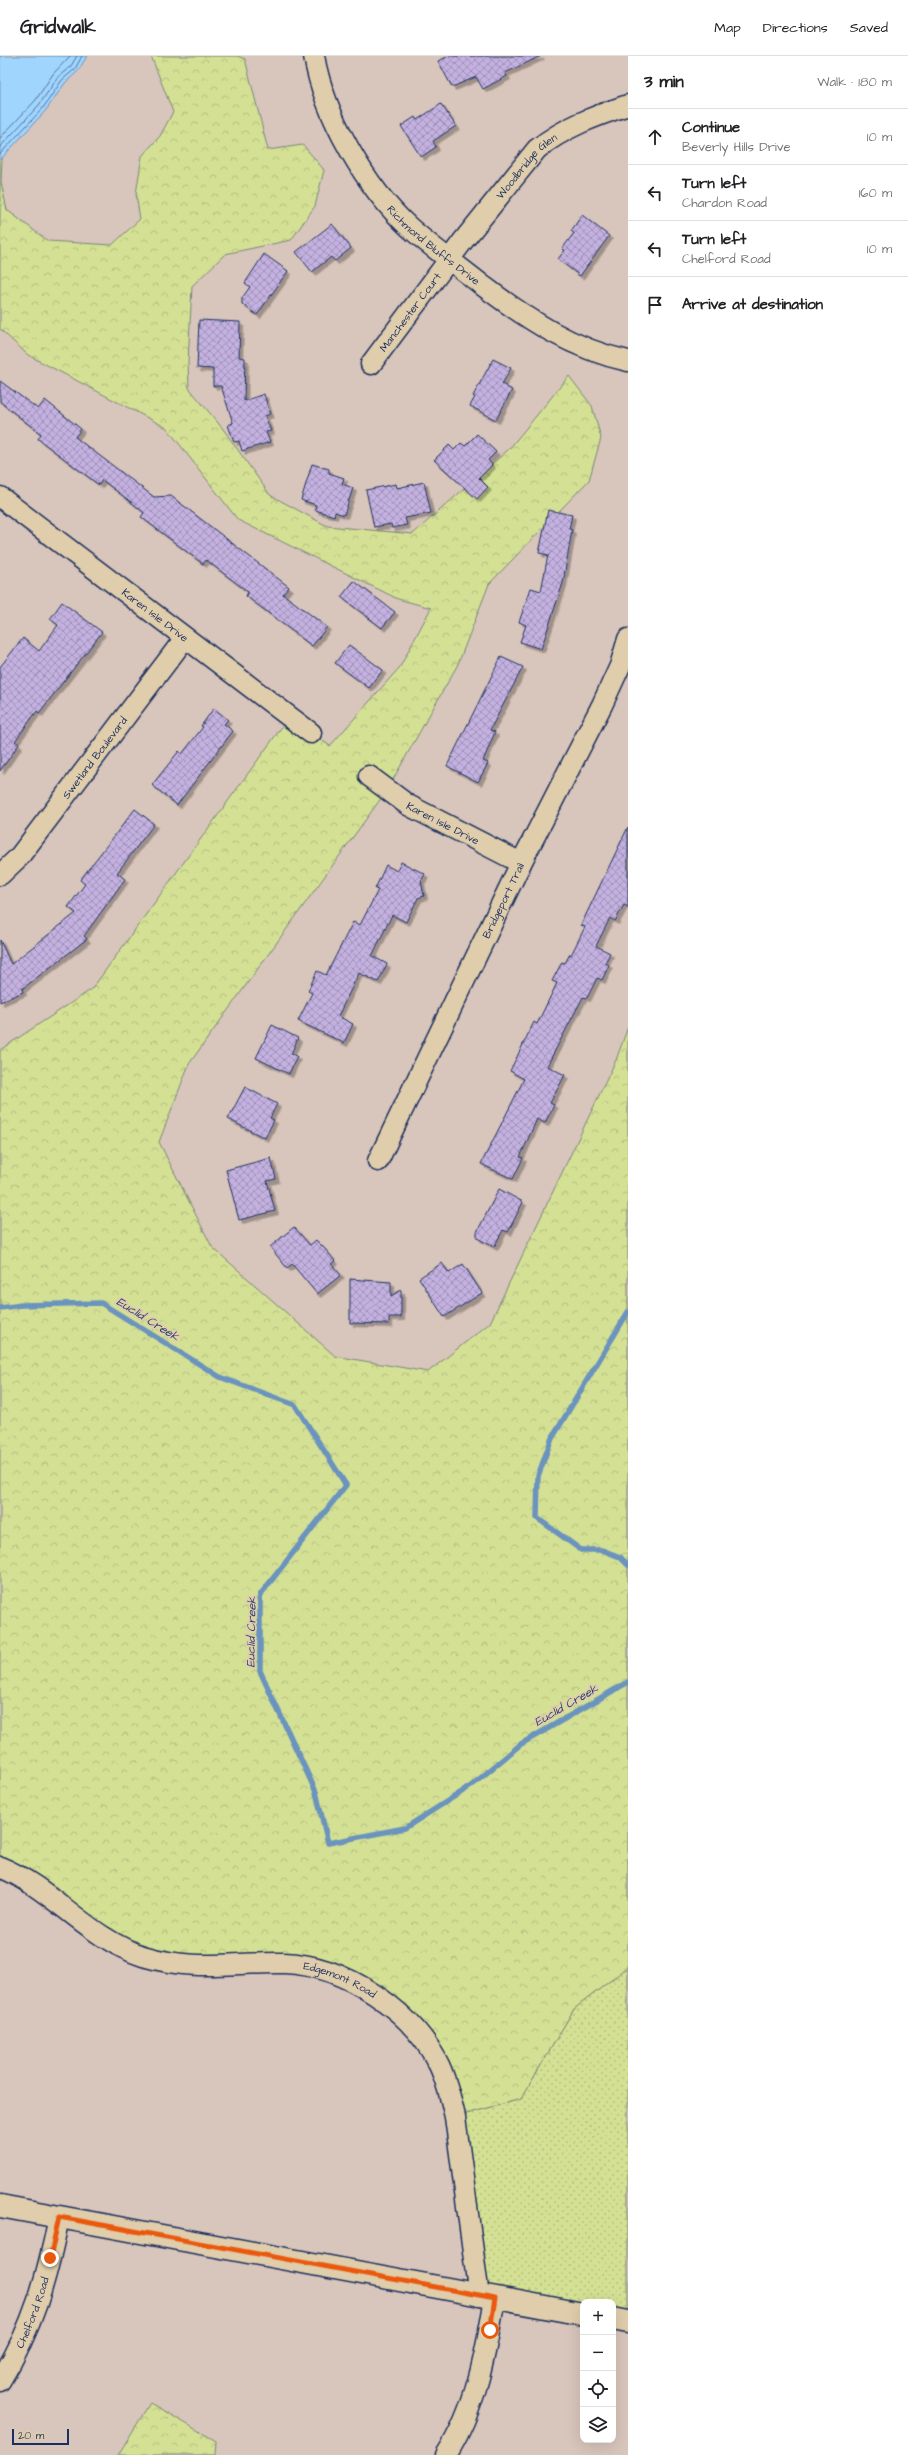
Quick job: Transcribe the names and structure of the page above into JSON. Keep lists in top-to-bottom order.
{
  "streets": {
    "street": [
      "Woodbridge Glen",
      "Richmond Bluffs Drive",
      "Manchester Court",
      "Karen Isle Drive",
      "Swetland Boulevard",
      "Bridgeport Trail",
      "Edgemont Road",
      "Chelford Road"
    ]
  },
  "crossings": [
    ["Woodbridge Glen", "Richmond Bluffs Drive"],
    ["Woodbridge Glen", "Manchester Court"],
    ["Richmond Bluffs Drive", "Manchester Court"],
    ["Karen Isle Drive", "Swetland Boulevard"],
    ["Karen Isle Drive", "Bridgeport Trail"]
  ],
  "water": ["Euclid Creek"],
  "scale_bar": "20 m",
  "page": {
    "header": "Gridwalk",
    "nav": ["Map", "Directions", "Saved"],
    "heading": ["3 min", "Walk · 180 m"],
    "list": [
      ["Continue", "Beverly Hills Drive", "10 m"],
      ["Turn left", "Chardon Road", "160 m"],
      ["Turn left", "Chelford Road", "10 m"],
      "Arrive at destination"
    ],
    "map_buttons": ["+", "−"],
    "scale": "20 m"
  }
}
